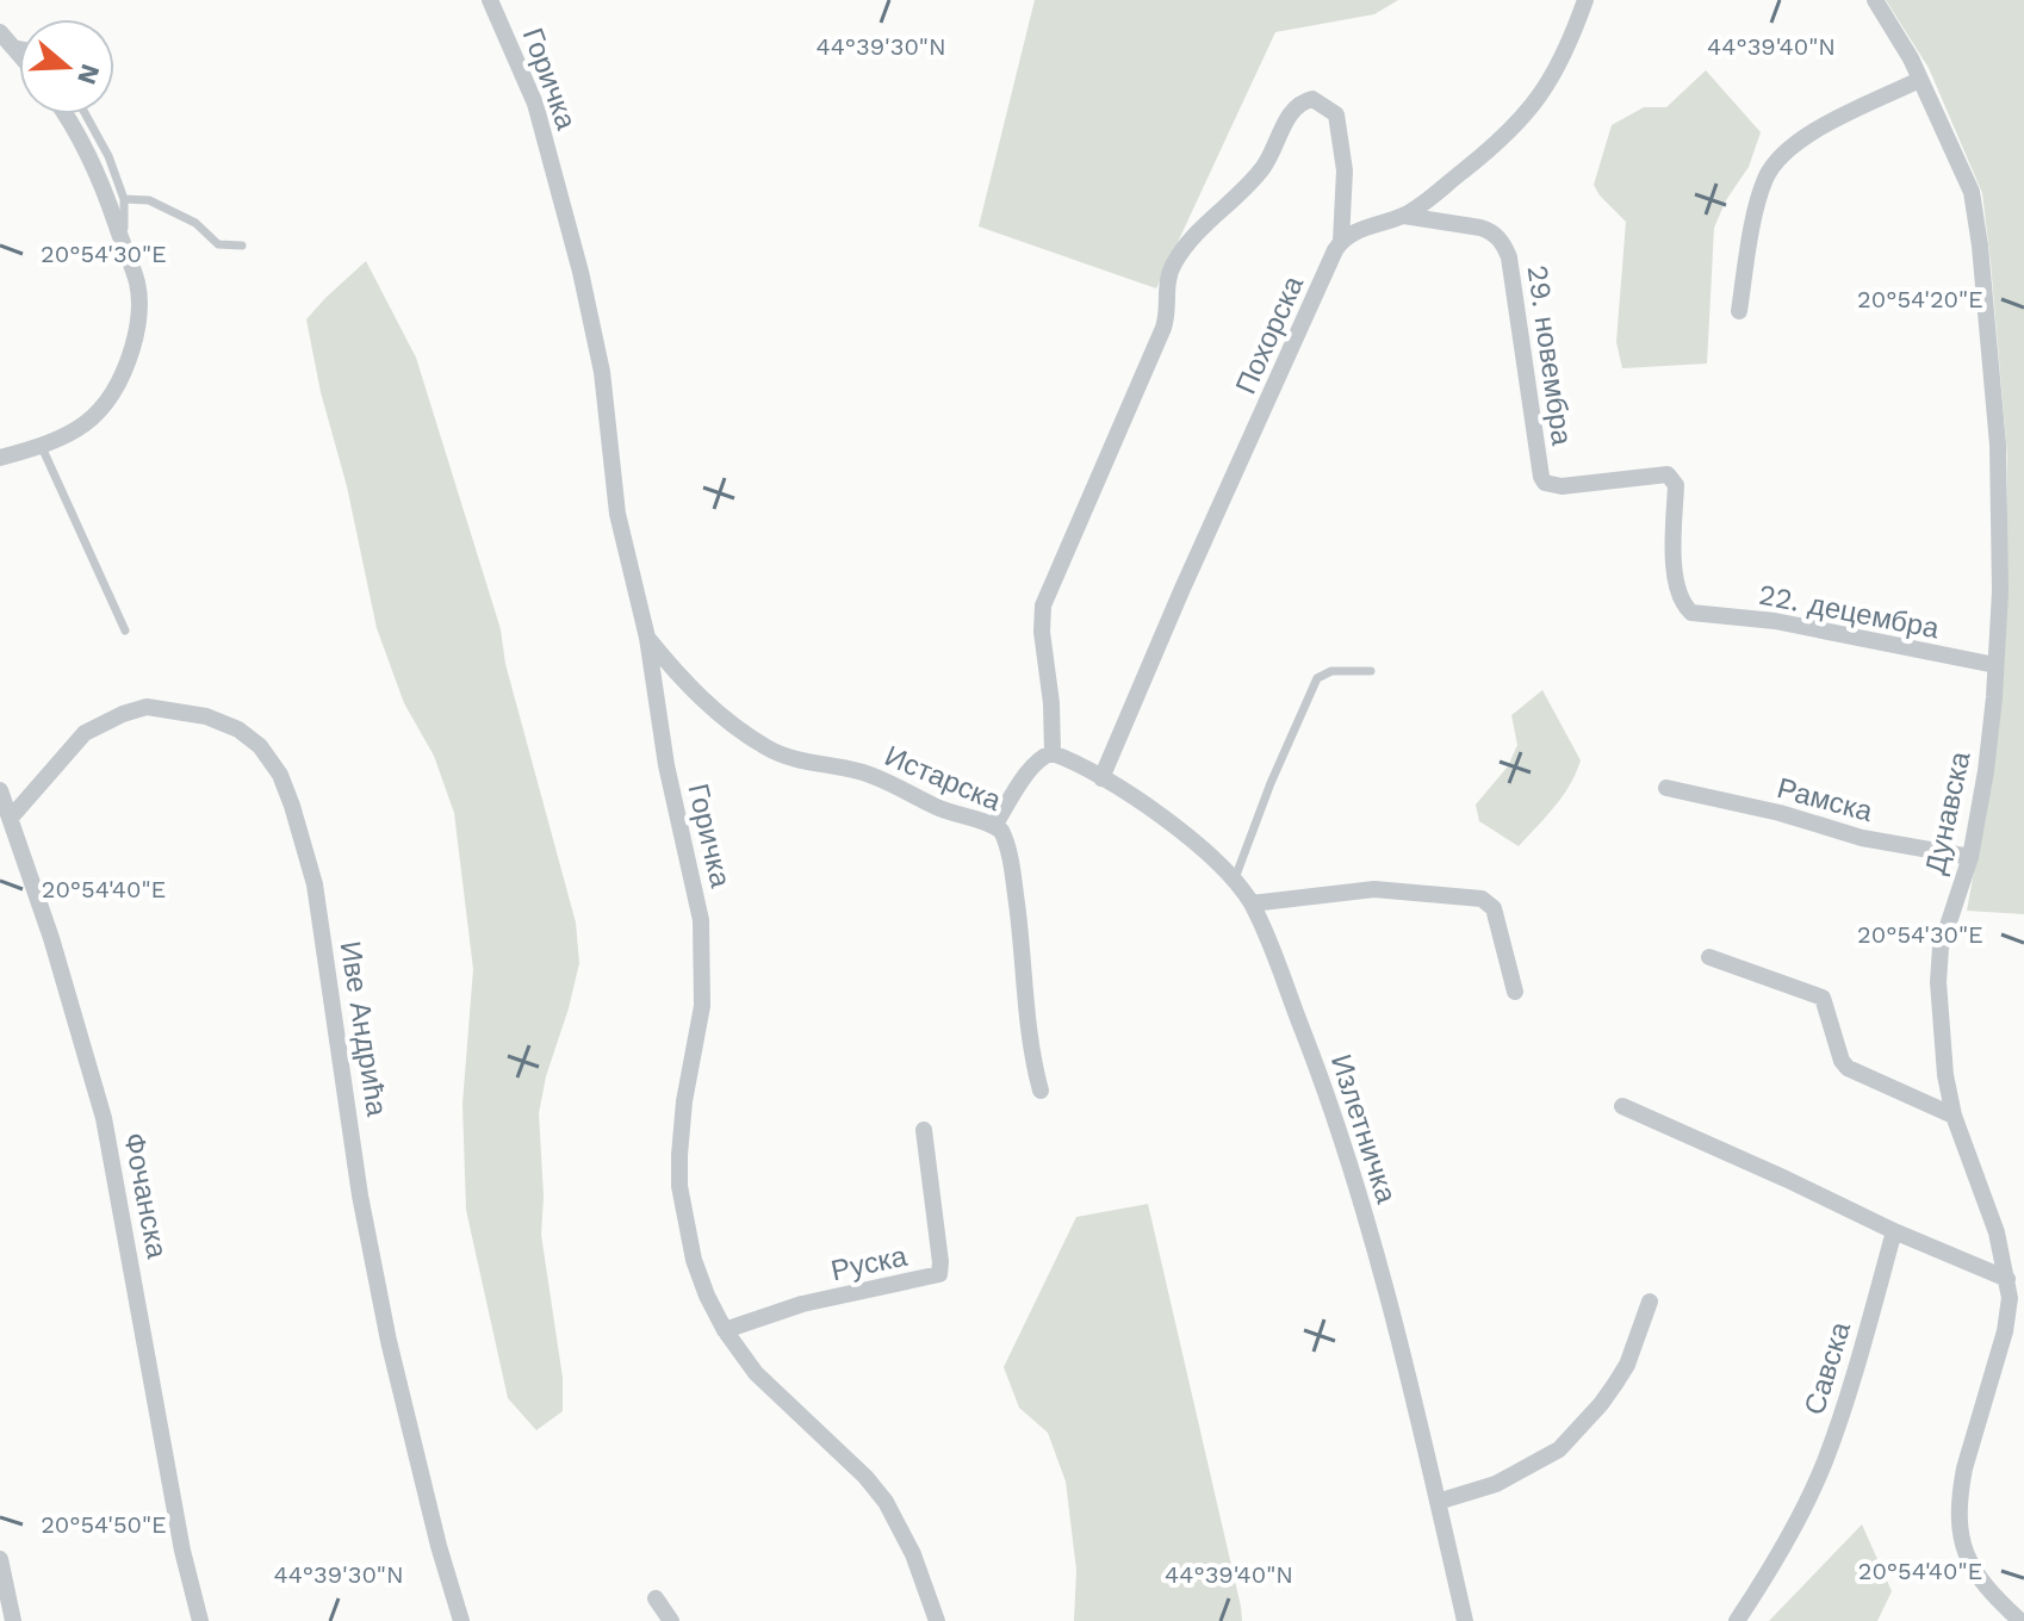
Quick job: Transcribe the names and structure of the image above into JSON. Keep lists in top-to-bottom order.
{
  "streets": {
    "street": [
      "Горичка",
      "Похорска",
      "29. новембра",
      "22. децембра",
      "Истарска",
      "Рамска",
      "Дунавска",
      "Иве Андрића",
      "Излетничка",
      "Фочанска",
      "Руска",
      "Савска"
    ]
  },
  "crossings": [
    ["Горичка", "Истарска"],
    ["Горичка", "Руска"],
    ["Похорска", "Излетничка"],
    ["29. новембра", "22. децембра"],
    ["22. децембра", "Дунавска"],
    ["Рамска", "Дунавска"],
    ["Иве Андрића", "Фочанска"]
  ],
  "north": "right",
  "coordinates": [
    "44°39'30\"N",
    "44°39'40\"N",
    "20°54'30\"E",
    "20°54'20\"E",
    "20°54'40\"E",
    "20°54'50\"E"
  ]
}
